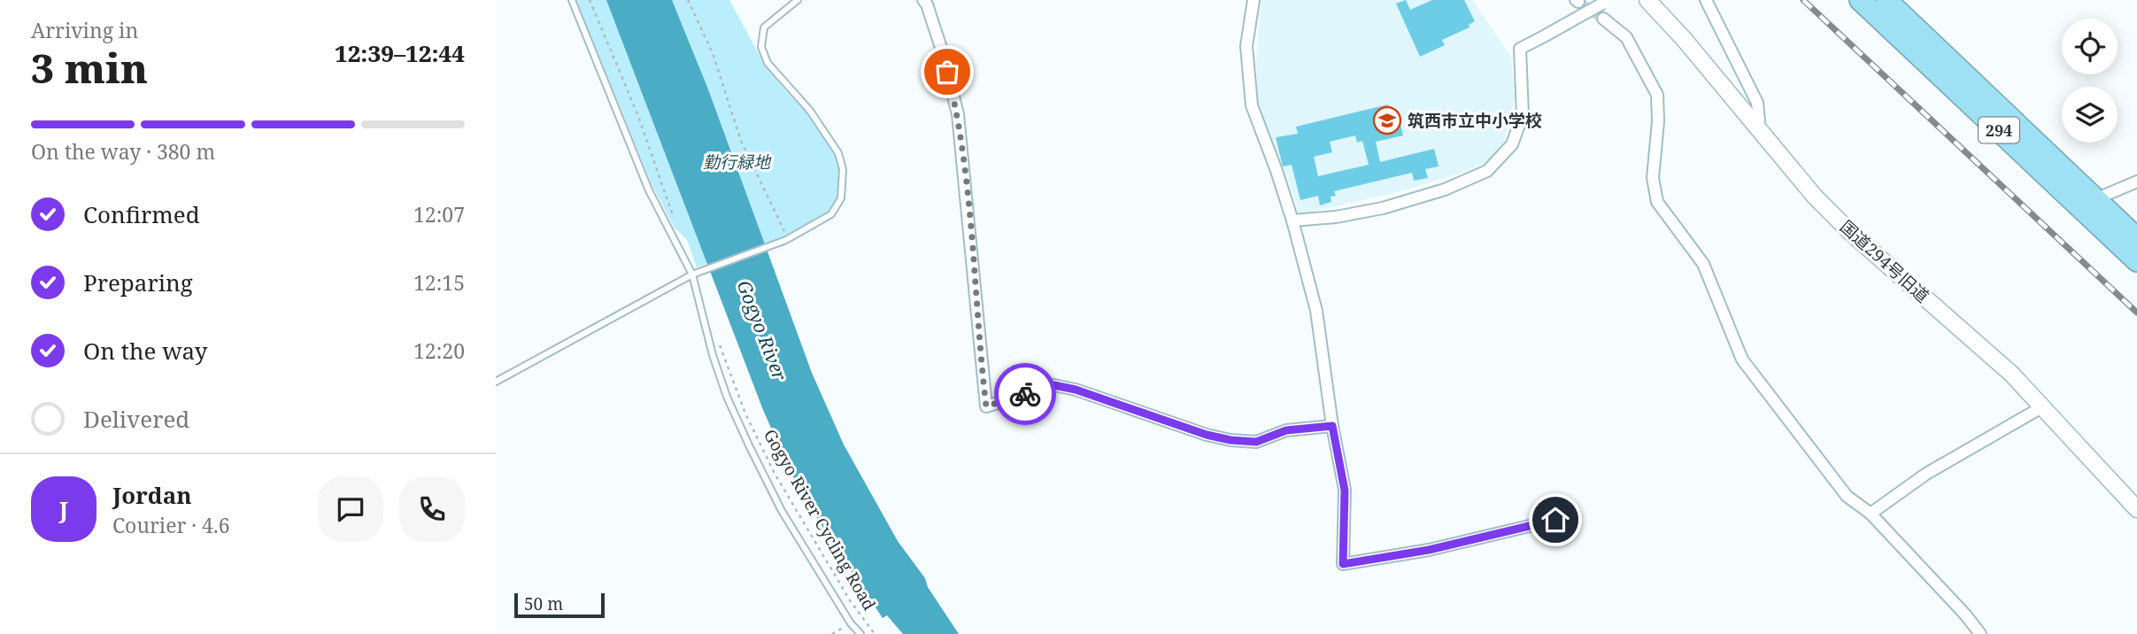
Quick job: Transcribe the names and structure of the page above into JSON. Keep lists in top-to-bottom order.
{
  "streets": {
    "highway": ["294"],
    "street": ["国道294号旧道"],
    "path": ["Gogyo River Cycling Road"]
  },
  "water": ["Gogyo River"],
  "parks": ["勤行緑地"],
  "places": {
    "school or university": ["筑西市立中小学校"]
  },
  "scale_bar": "50 m",
  "page": {
    "heading": ["3 min", "Arriving in", "12:39–12:44"],
    "panel": ["Jordan", "Courier · 4.6"],
    "bar": "On the way · 380 m",
    "list": [
      ["Confirmed", "12:07"],
      ["Preparing", "12:15"],
      ["On the way", "12:20"],
      "Delivered"
    ],
    "round": "J",
    "scale": "50 m"
  }
}
